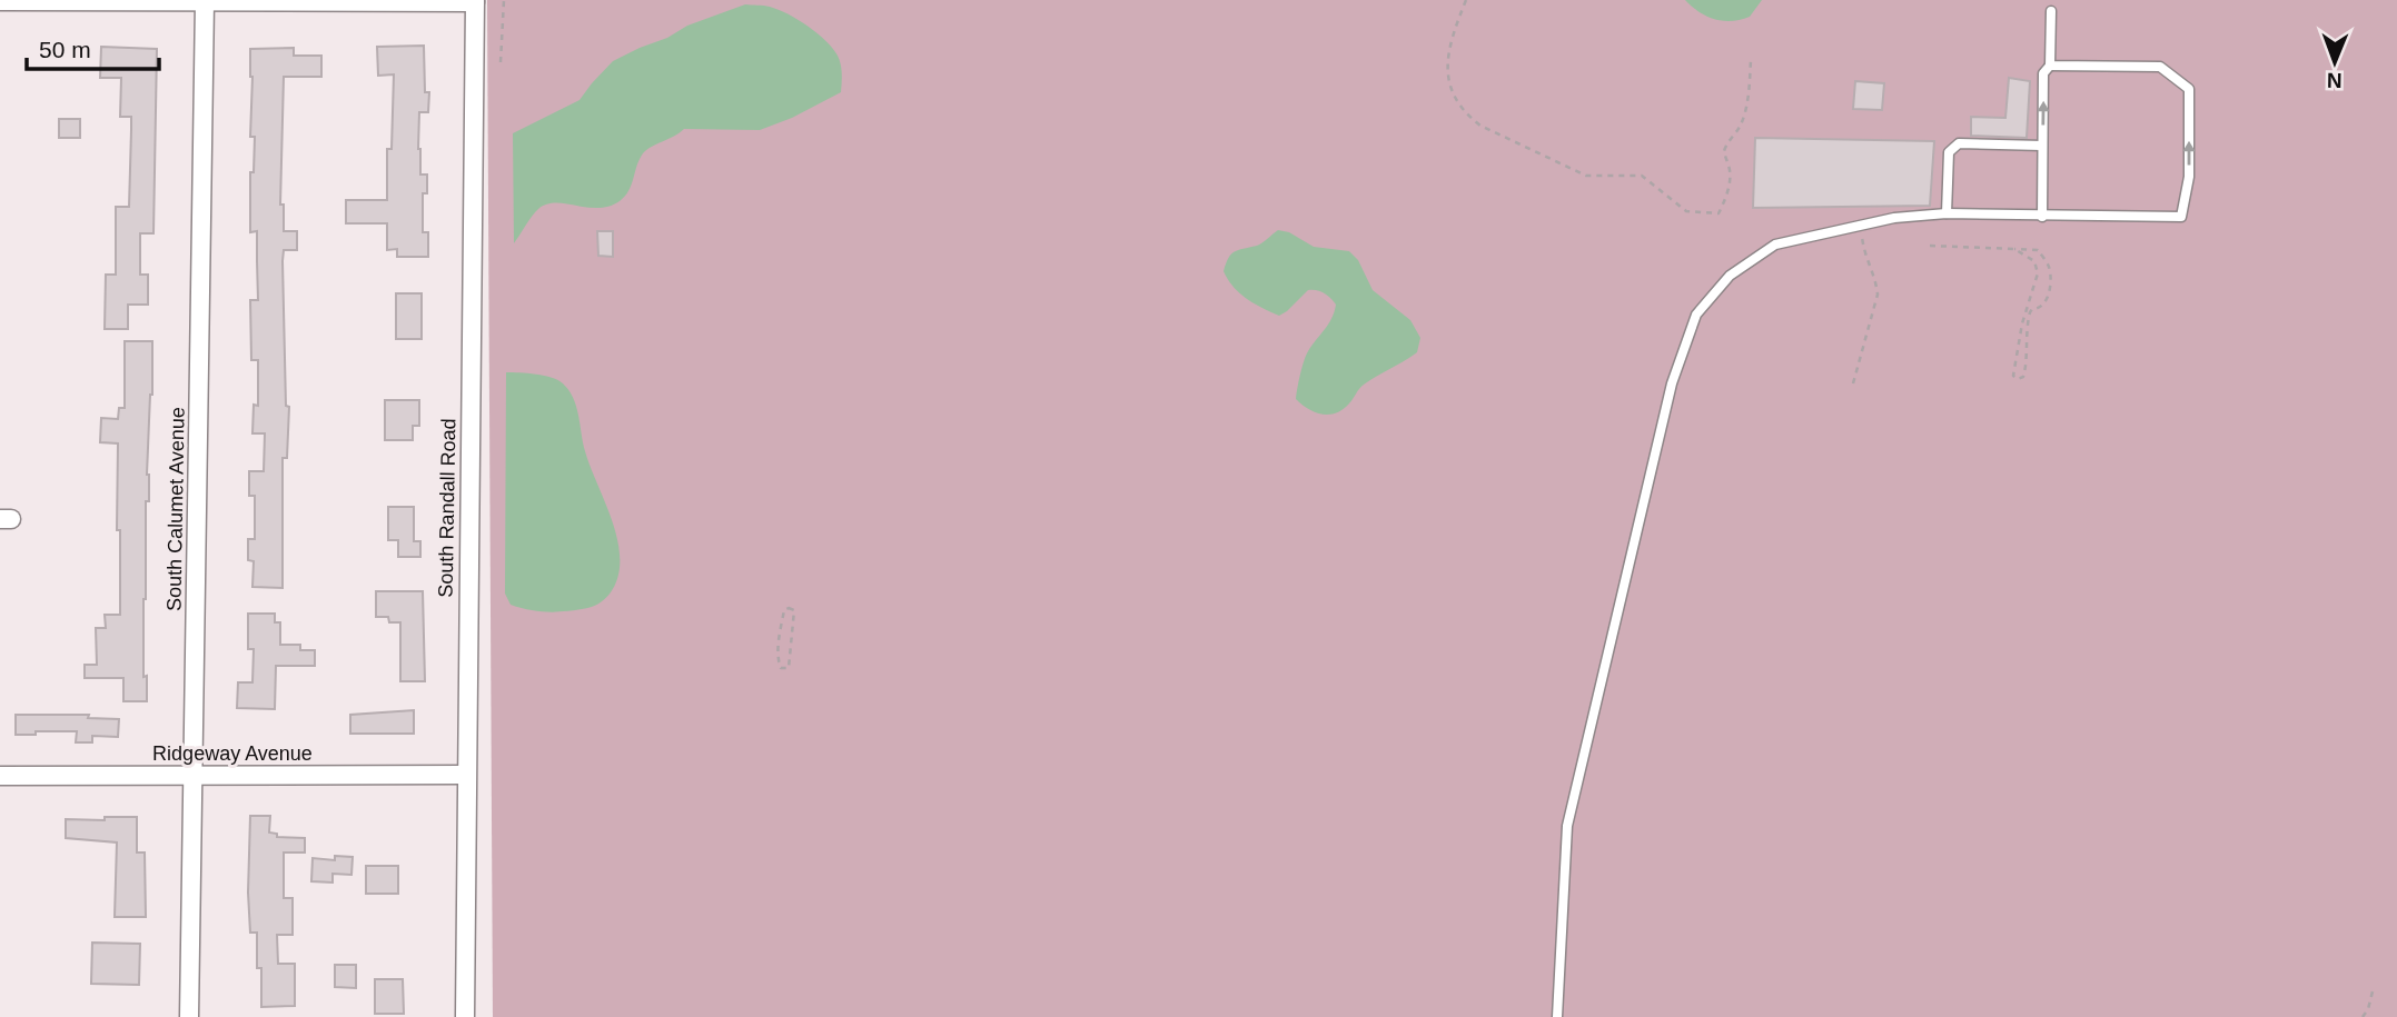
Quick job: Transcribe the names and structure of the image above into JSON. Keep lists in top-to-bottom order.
{
  "streets": {
    "street": ["South Randall Road", "South Calumet Avenue", "Ridgeway Avenue"]
  },
  "crossings": [
    ["South Randall Road", "Ridgeway Avenue"],
    ["South Calumet Avenue", "Ridgeway Avenue"]
  ],
  "scale_bar": "50 m",
  "north": "bottom"
}
